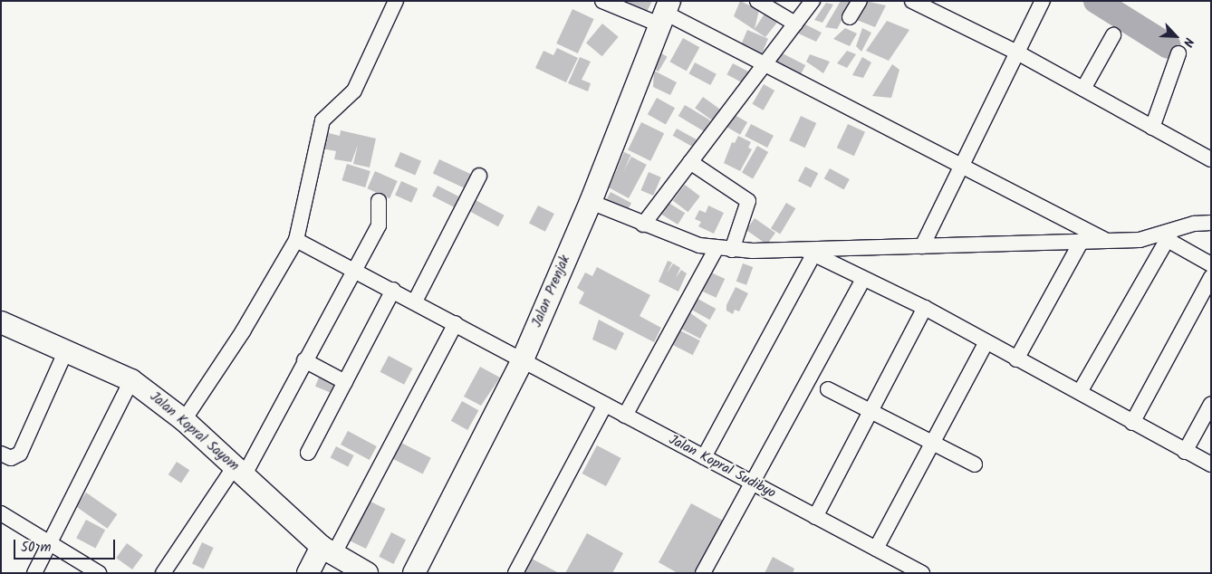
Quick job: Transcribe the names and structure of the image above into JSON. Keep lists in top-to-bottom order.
{
  "streets": {
    "street": ["Jalan Prenjak", "Jalan Kopral Sayom", "Jalan Kopral Sudibyo"]
  },
  "crossings": [
    ["Jalan Prenjak", "Jalan Kopral Sudibyo"]
  ],
  "scale_bar": "50 m",
  "north": "bottom right"
}
